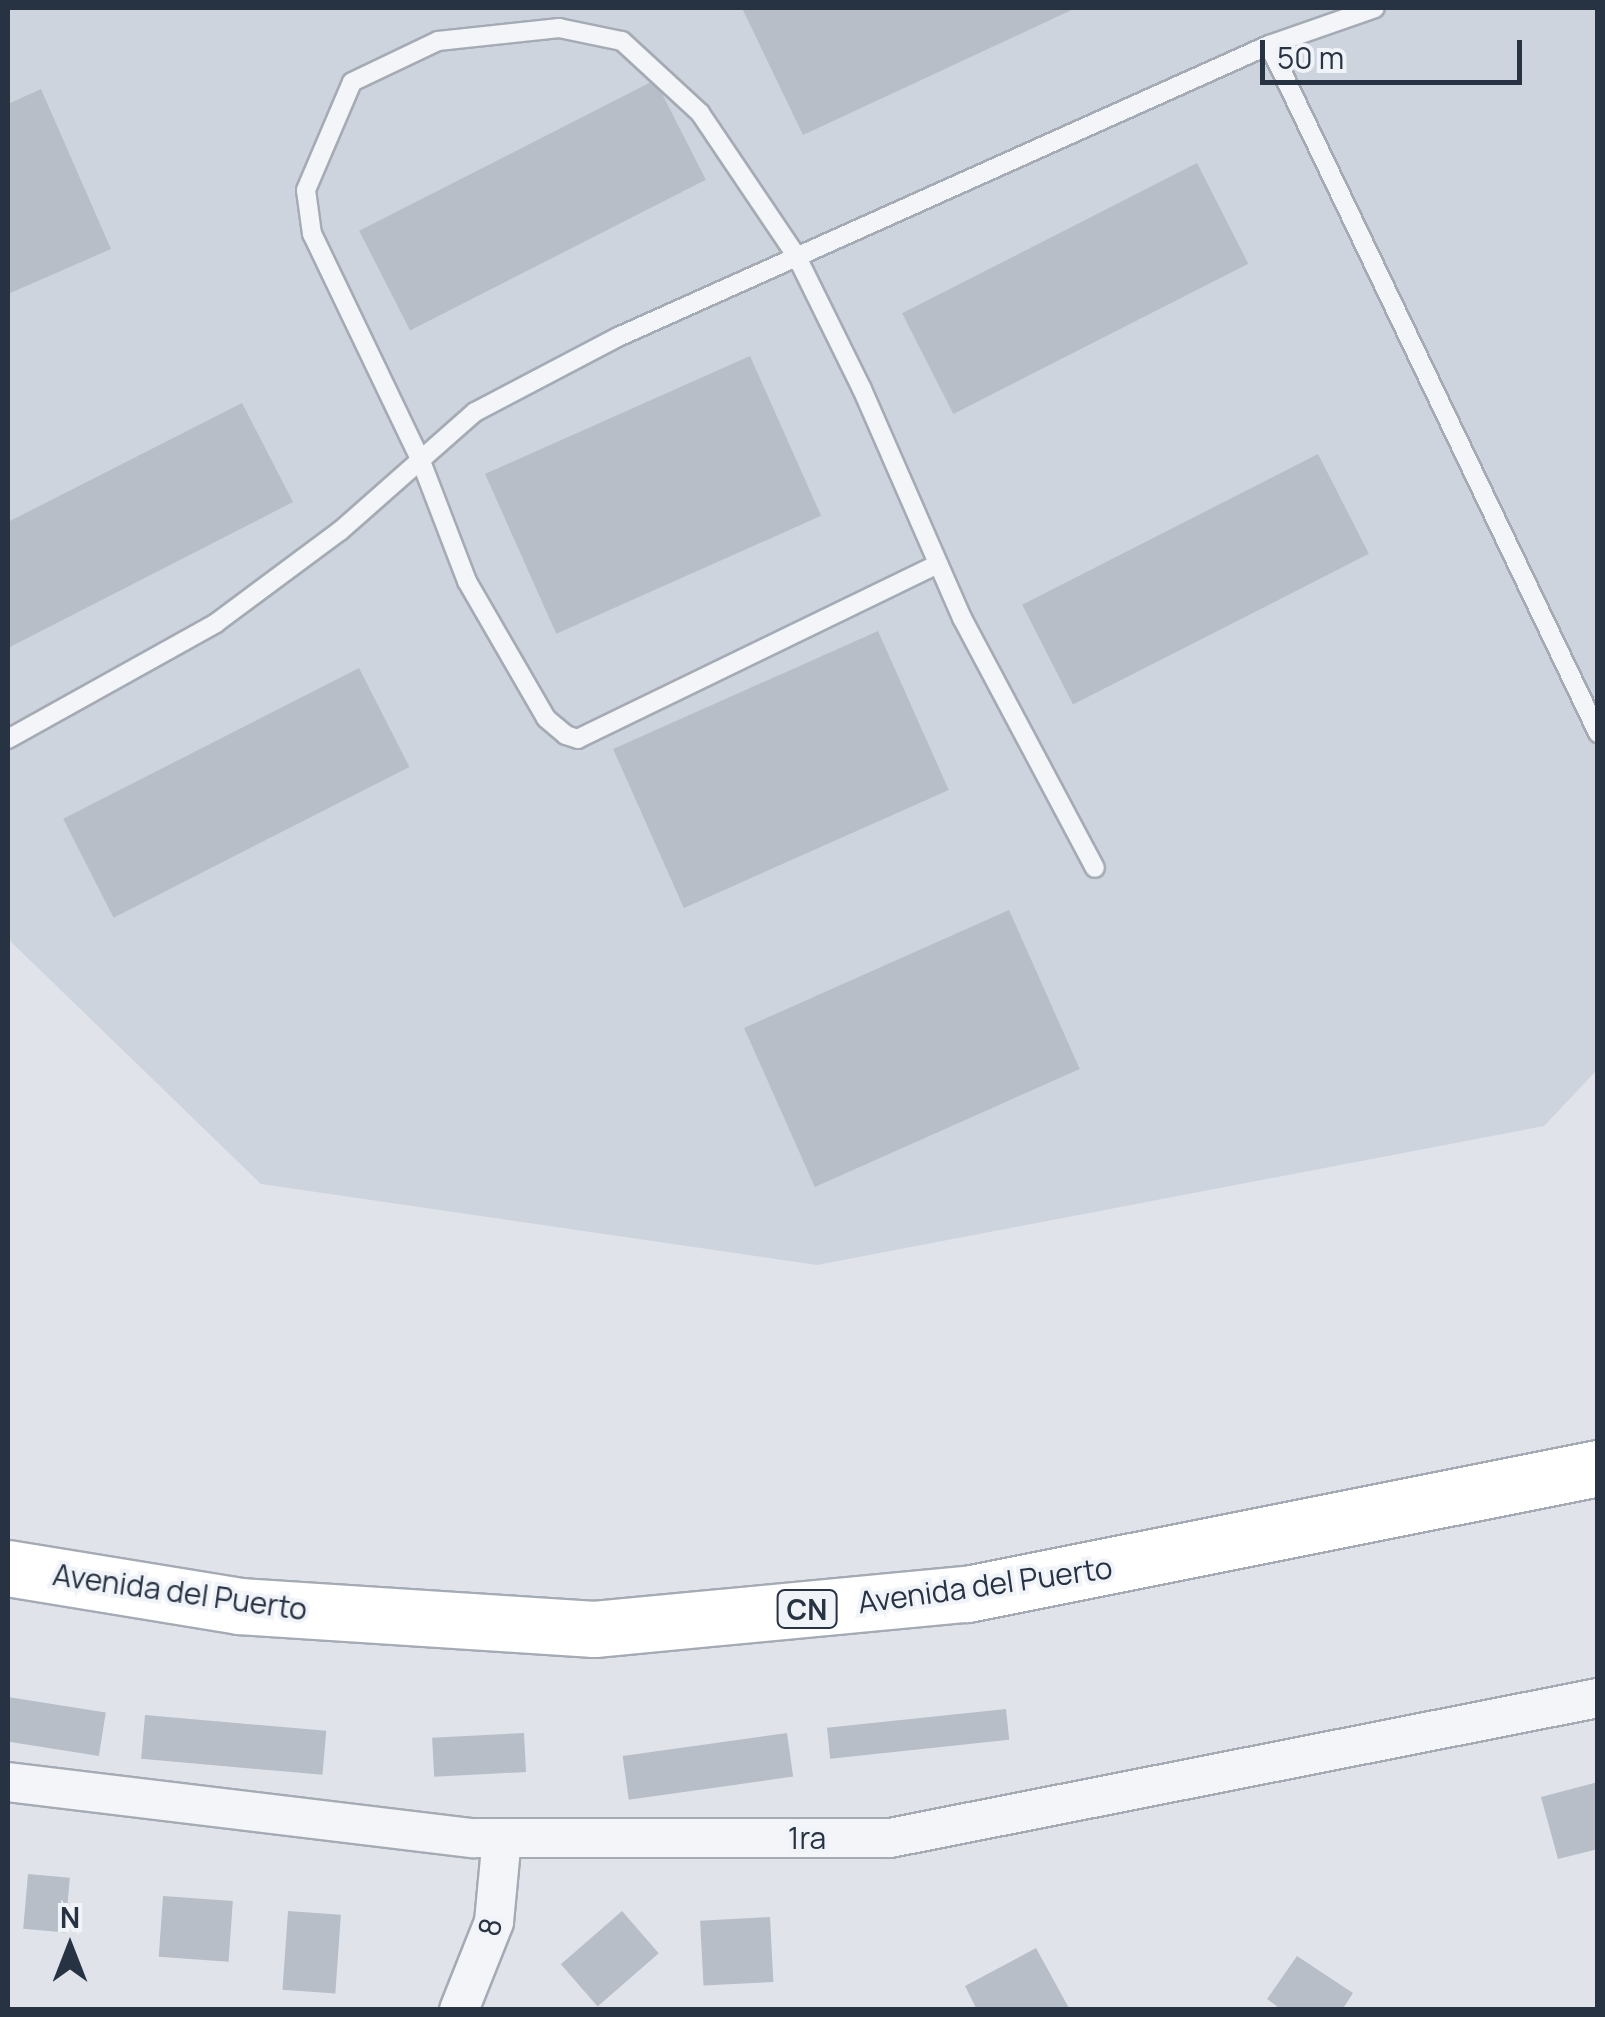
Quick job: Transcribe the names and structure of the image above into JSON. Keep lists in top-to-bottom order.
{
  "streets": {
    "main road": ["Avenida del Puerto", "CN"],
    "street": ["1ra", "8"]
  },
  "crossings": [
    ["1ra", "8"]
  ],
  "scale_bar": "50 m",
  "north": "top"
}
